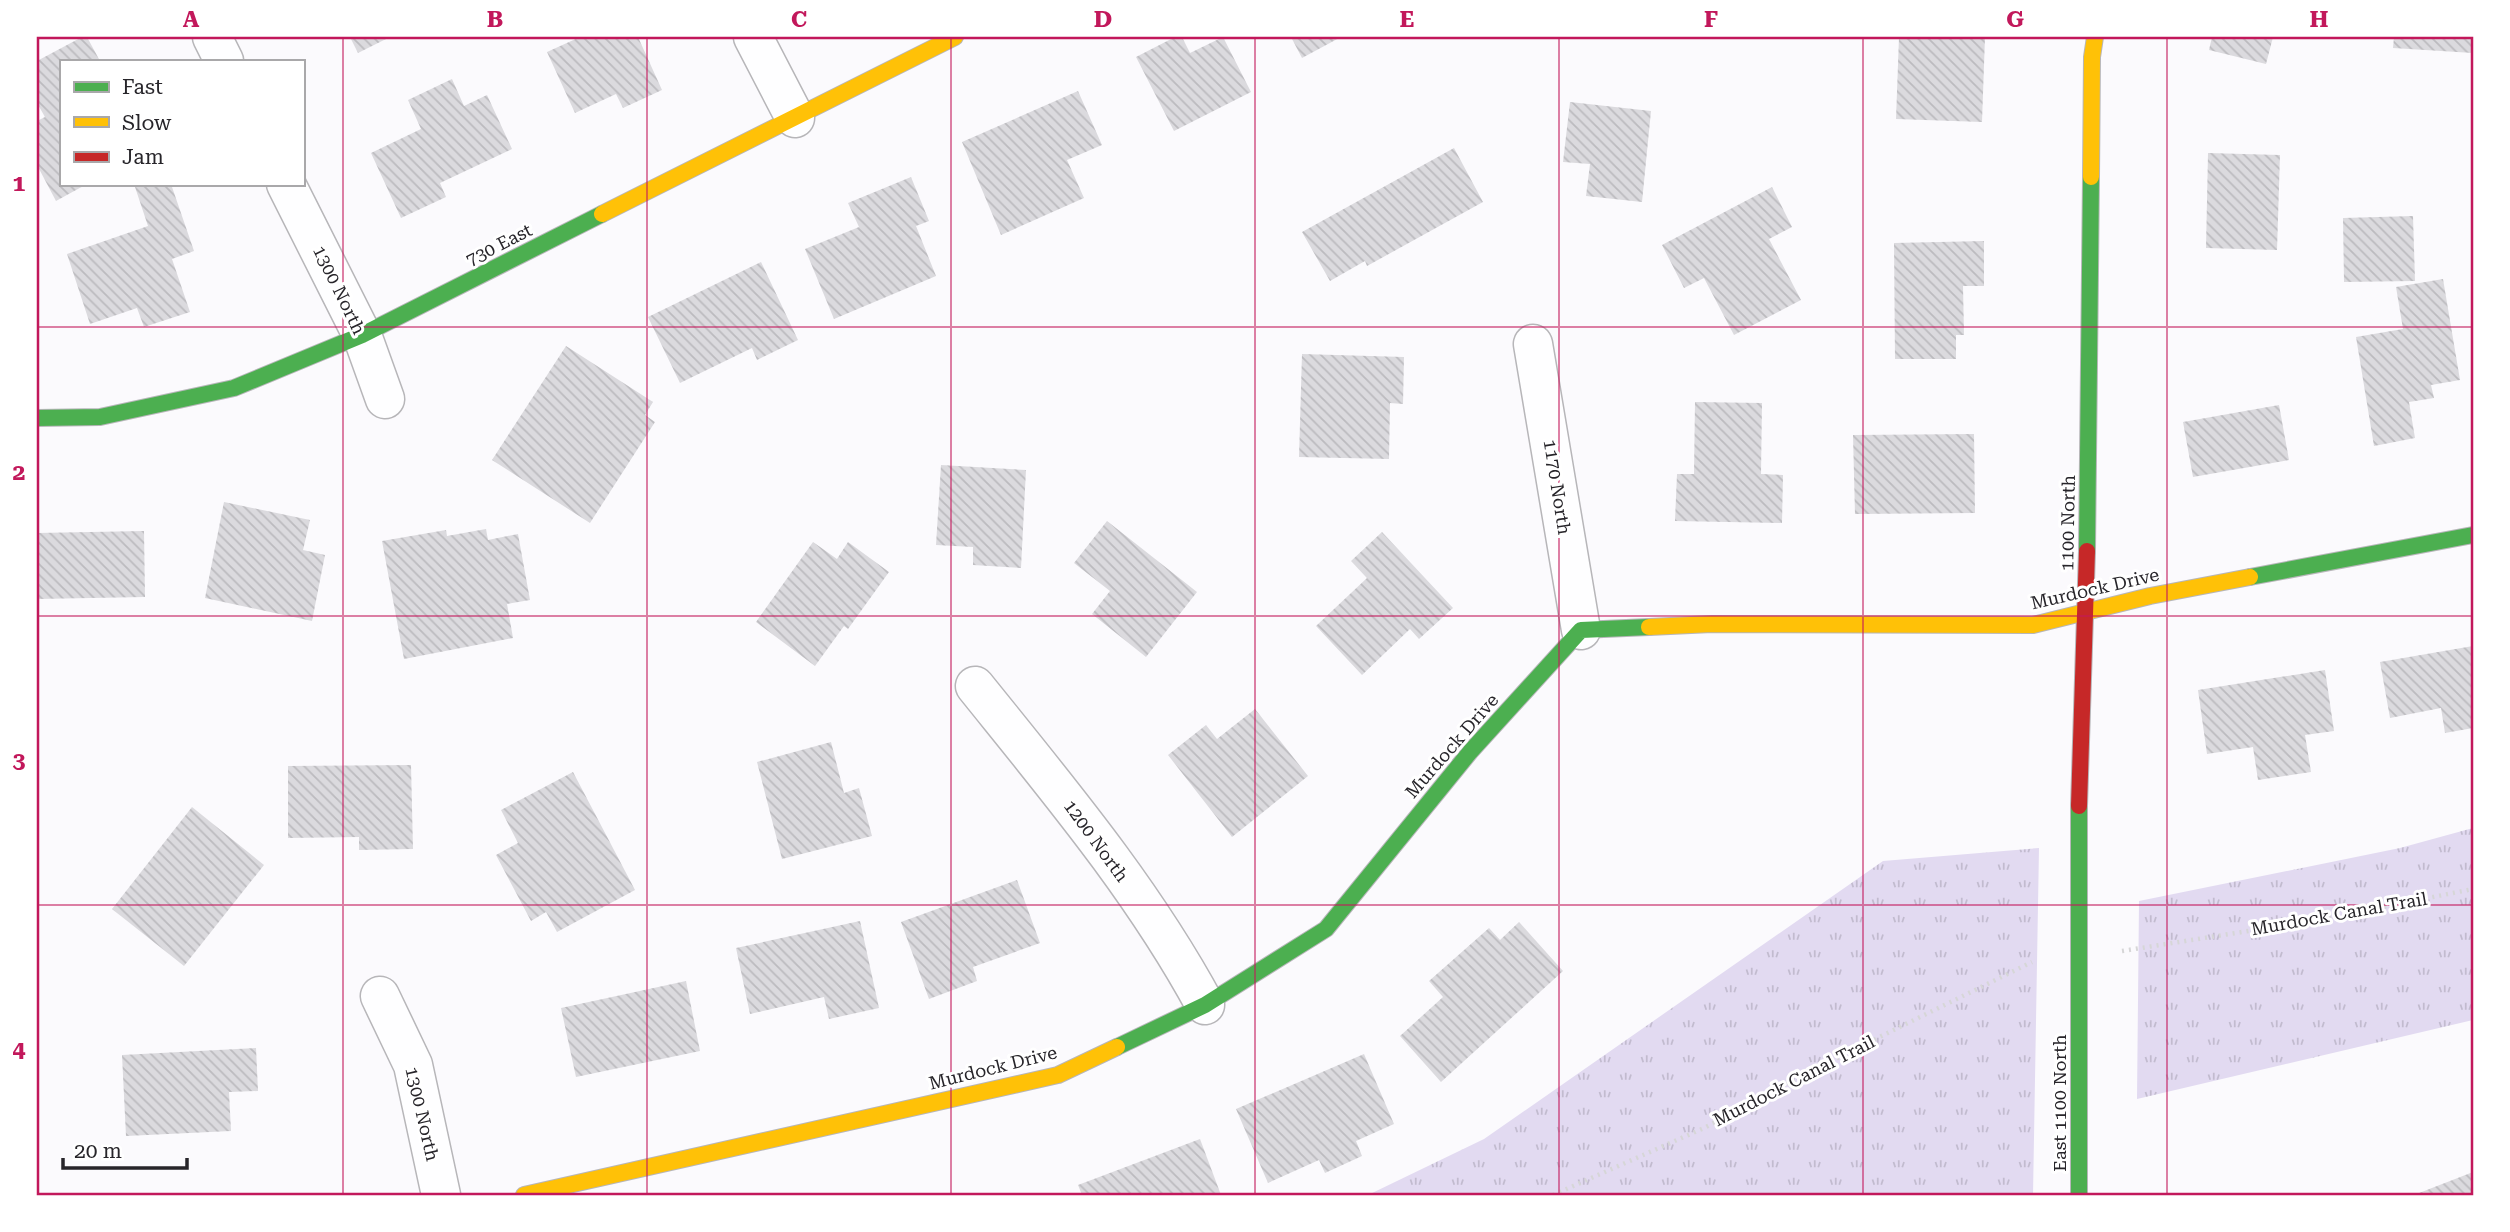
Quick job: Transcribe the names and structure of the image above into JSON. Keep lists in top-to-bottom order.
{
  "streets": {
    "street": [
      "730 East",
      "1300 North",
      "1170 North",
      "1100 North",
      "Murdock Drive",
      "1200 North",
      "East 1100 North"
    ],
    "path": ["Murdock Canal Trail"]
  },
  "crossings": [
    ["730 East", "1300 North"],
    ["1170 North", "Murdock Drive"],
    ["1100 North", "Murdock Drive"],
    ["1100 North", "East 1100 North"],
    ["Murdock Drive", "1200 North"]
  ],
  "legend": ["Fast", "Slow", "Jam"],
  "scale_bar": "20 m",
  "grid": {
    "columns": [
      "A",
      "B",
      "C",
      "D",
      "E",
      "F",
      "G",
      "H"
    ],
    "rows": [
      "1",
      "2",
      "3",
      "4"
    ]
  }
}
